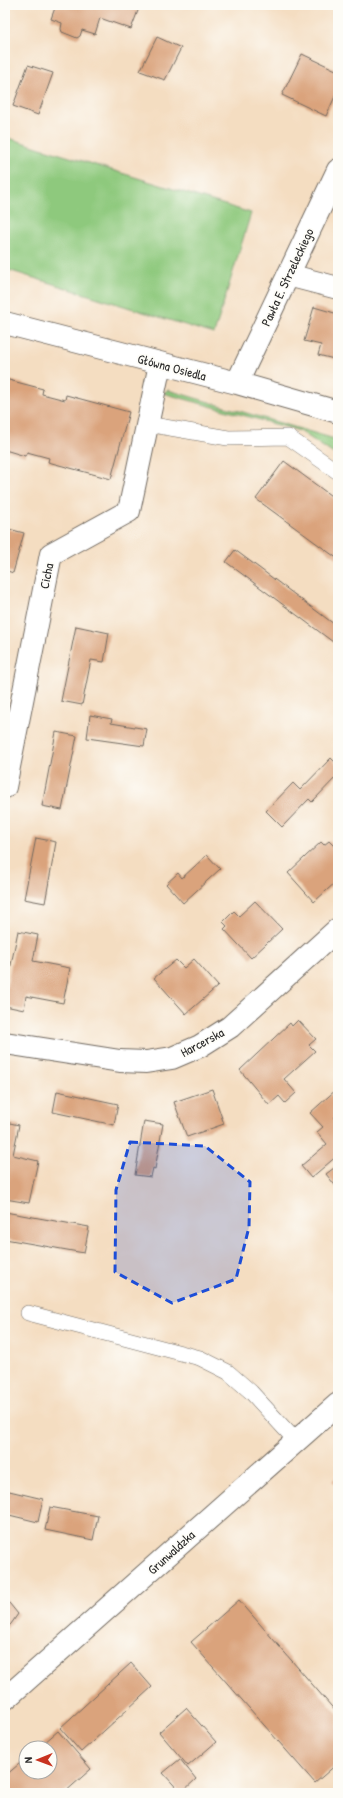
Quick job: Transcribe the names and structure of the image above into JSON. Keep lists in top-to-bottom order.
{
  "streets": {
    "street": [
      "Pawła E. Strzeleckiego",
      "Główna Osiedla",
      "Cicha",
      "Harcerska",
      "Grunwaldzka"
    ]
  },
  "crossings": [
    ["Pawła E. Strzeleckiego", "Główna Osiedla"],
    ["Główna Osiedla", "Cicha"]
  ],
  "north": "left"
}
